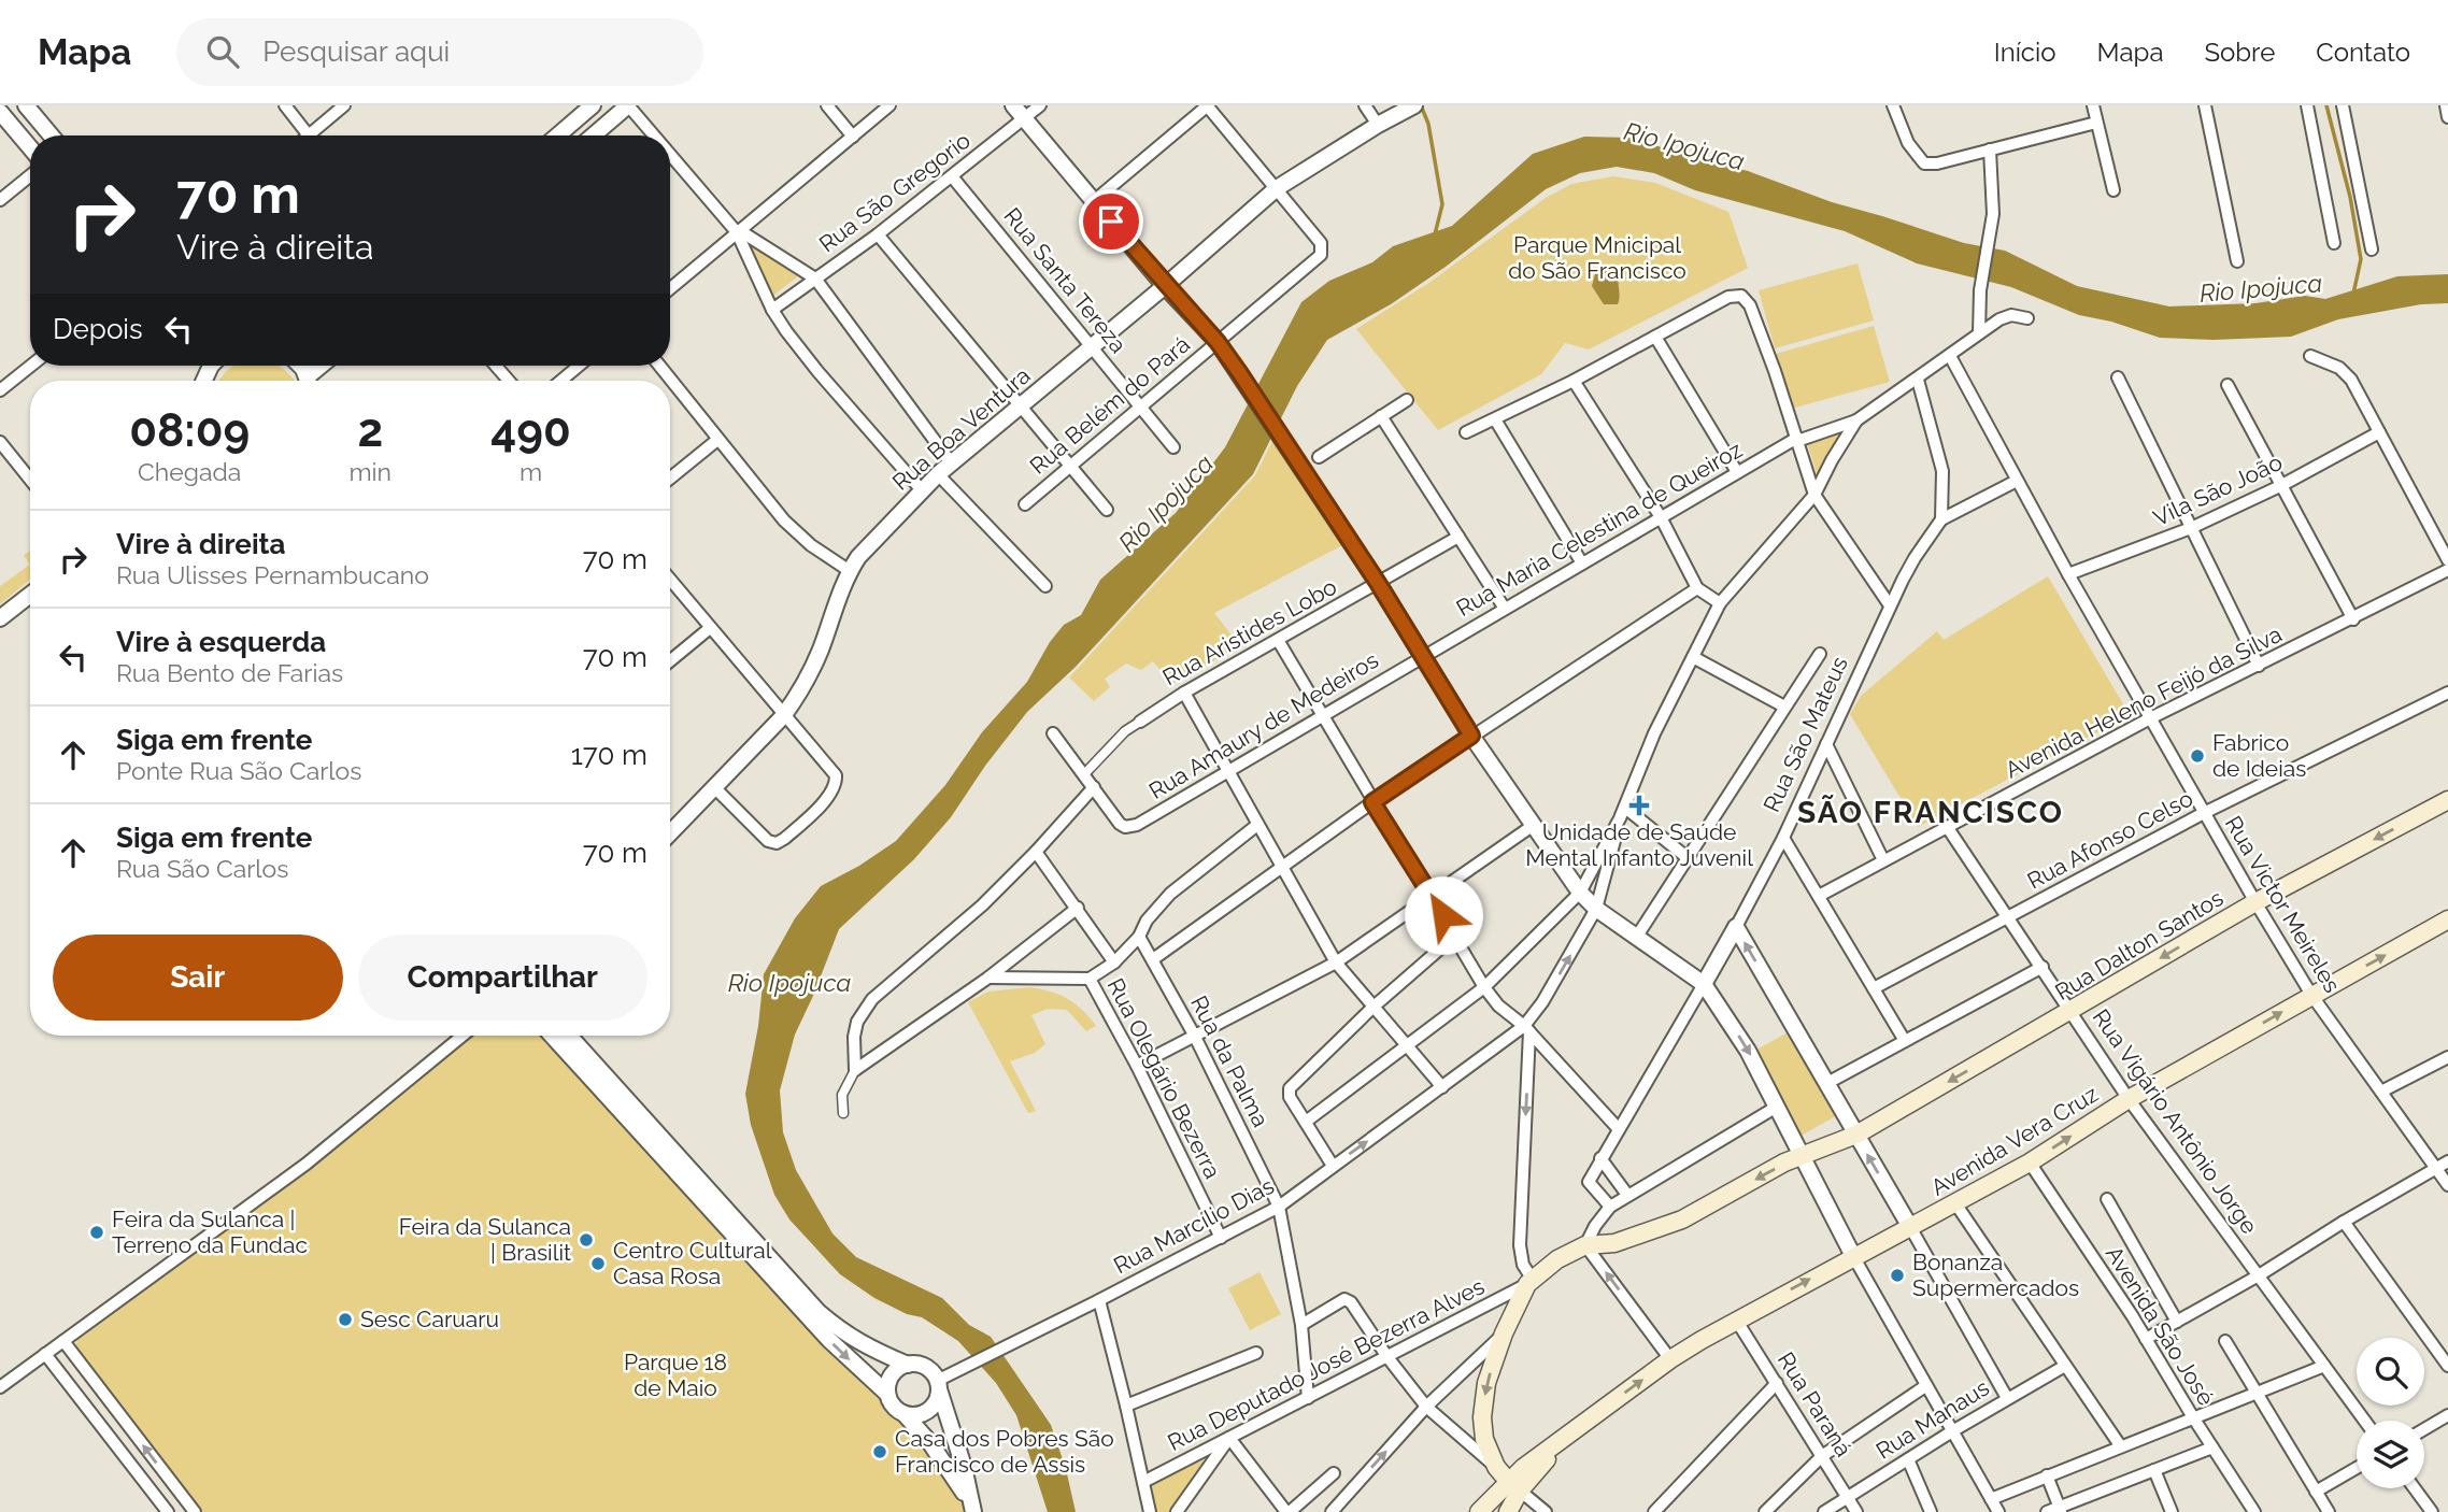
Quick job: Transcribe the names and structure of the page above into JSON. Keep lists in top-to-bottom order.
{
  "streets": {
    "main road": ["Rua Dalton Santos", "Avenida Vera Cruz"],
    "street": [
      "Rua São Gregorio",
      "Rua Santa Tereza",
      "Rua Belém do Pará",
      "Rua Boa Ventura",
      "Vila São João",
      "Rua Maria Celestina de Queiroz",
      "Rua Aristides Lobo",
      "Avenida Heleno Feijó da Silva",
      "Rua Amaury de Medeiros",
      "Rua São Mateus",
      "Rua Afonso Celso",
      "Rua Victor Meireles",
      "Rua da Palma",
      "Rua Olegário Bezerra",
      "Rua Vigário Antônio Jorge",
      "Rua Marcílio Dias",
      "Avenida São José",
      "Rua Deputado José Bezerra Alves",
      "Rua Paraná",
      "Rua Manaus"
    ]
  },
  "crossings": [
    ["Rua São Gregorio", "Rua Santa Tereza"],
    ["Rua Santa Tereza", "Rua Belém do Pará"],
    ["Rua Santa Tereza", "Rua Boa Ventura"],
    ["Rua Belém do Pará", "Rua Boa Ventura"],
    ["Vila São João", "Rua Victor Meireles"],
    ["Rua Maria Celestina de Queiroz", "Rua Amaury de Medeiros"],
    ["Avenida Heleno Feijó da Silva", "Rua Victor Meireles"],
    ["Avenida Heleno Feijó da Silva", "Rua Vigário Antônio Jorge"],
    ["Rua Afonso Celso", "Rua Victor Meireles"],
    ["Rua Afonso Celso", "Rua Vigário Antônio Jorge"],
    ["Rua Victor Meireles", "Rua Dalton Santos"],
    ["Rua Victor Meireles", "Avenida Vera Cruz"],
    ["Rua Dalton Santos", "Rua Vigário Antônio Jorge"],
    ["Rua da Palma", "Rua Marcílio Dias"],
    ["Rua da Palma", "Rua Deputado José Bezerra Alves"],
    ["Rua Olegário Bezerra", "Rua Marcílio Dias"],
    ["Rua Vigário Antônio Jorge", "Avenida Vera Cruz"],
    ["Avenida Vera Cruz", "Avenida São José"],
    ["Avenida Vera Cruz", "Rua Paraná"],
    ["Rua Paraná", "Rua Manaus"]
  ],
  "one_way": ["Rua Dalton Santos", "Avenida Vera Cruz"],
  "districts": ["SÃO FRANCISCO"],
  "water": ["Rio Ipojuca"],
  "parks": ["Parque Mnicipal do São Francisco", "Parque 18 de Maio"],
  "places": {
    "other": [
      "Fabrico de Ideias",
      "Feira da Sulanca | Terreno da Fundac",
      "Feira da Sulanca | Brasilit",
      "Centro Cultural Casa Rosa",
      "Bonanza Supermercados",
      "Sesc Caruaru",
      "Casa dos Pobres São Francisco de Assis"
    ],
    "health": ["Unidade de Saúde Mental Infanto Juvenil"]
  },
  "page": {
    "header": "Mapa",
    "search": "Pesquisar aqui",
    "nav": [
      "Início",
      "Mapa",
      "Sobre",
      "Contato"
    ],
    "turn": ["70 m", "Vire à direita"],
    "then": "Depois",
    "eta": [
      "08:09",
      "Chegada",
      "2",
      "min",
      "490",
      "m"
    ],
    "list": [
      {
        "name": "Vire à direita",
        "note": "Rua Ulisses Pernambucano",
        "value": "70 m"
      },
      {
        "name": "Vire à esquerda",
        "note": "Rua Bento de Farias",
        "value": "70 m"
      },
      {
        "name": "Siga em frente",
        "note": "Ponte Rua São Carlos",
        "value": "170 m"
      },
      {
        "name": "Siga em frente",
        "note": "Rua São Carlos",
        "value": "70 m"
      }
    ],
    "buttons": ["Sair", "Compartilhar"]
  }
}
